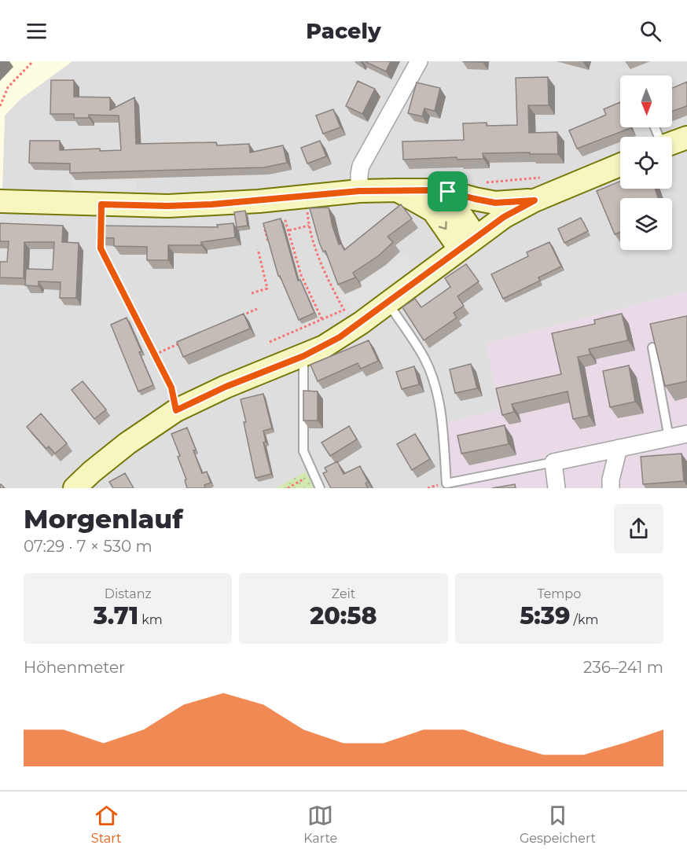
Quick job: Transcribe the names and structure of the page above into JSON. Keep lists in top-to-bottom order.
{
  "north": "bottom",
  "page": {
    "header": "Pacely",
    "heading": ["Morgenlauf", "07:29 · 7 × 530 m"],
    "stats": [
      ["Distanz", "3.71 km"],
      ["Zeit", "20:58"],
      ["Tempo", "5:39 /km"]
    ],
    "chart": ["Höhenmeter", "236–241 m"],
    "tabs": ["Start", "Karte", "Gespeichert"]
  }
}
